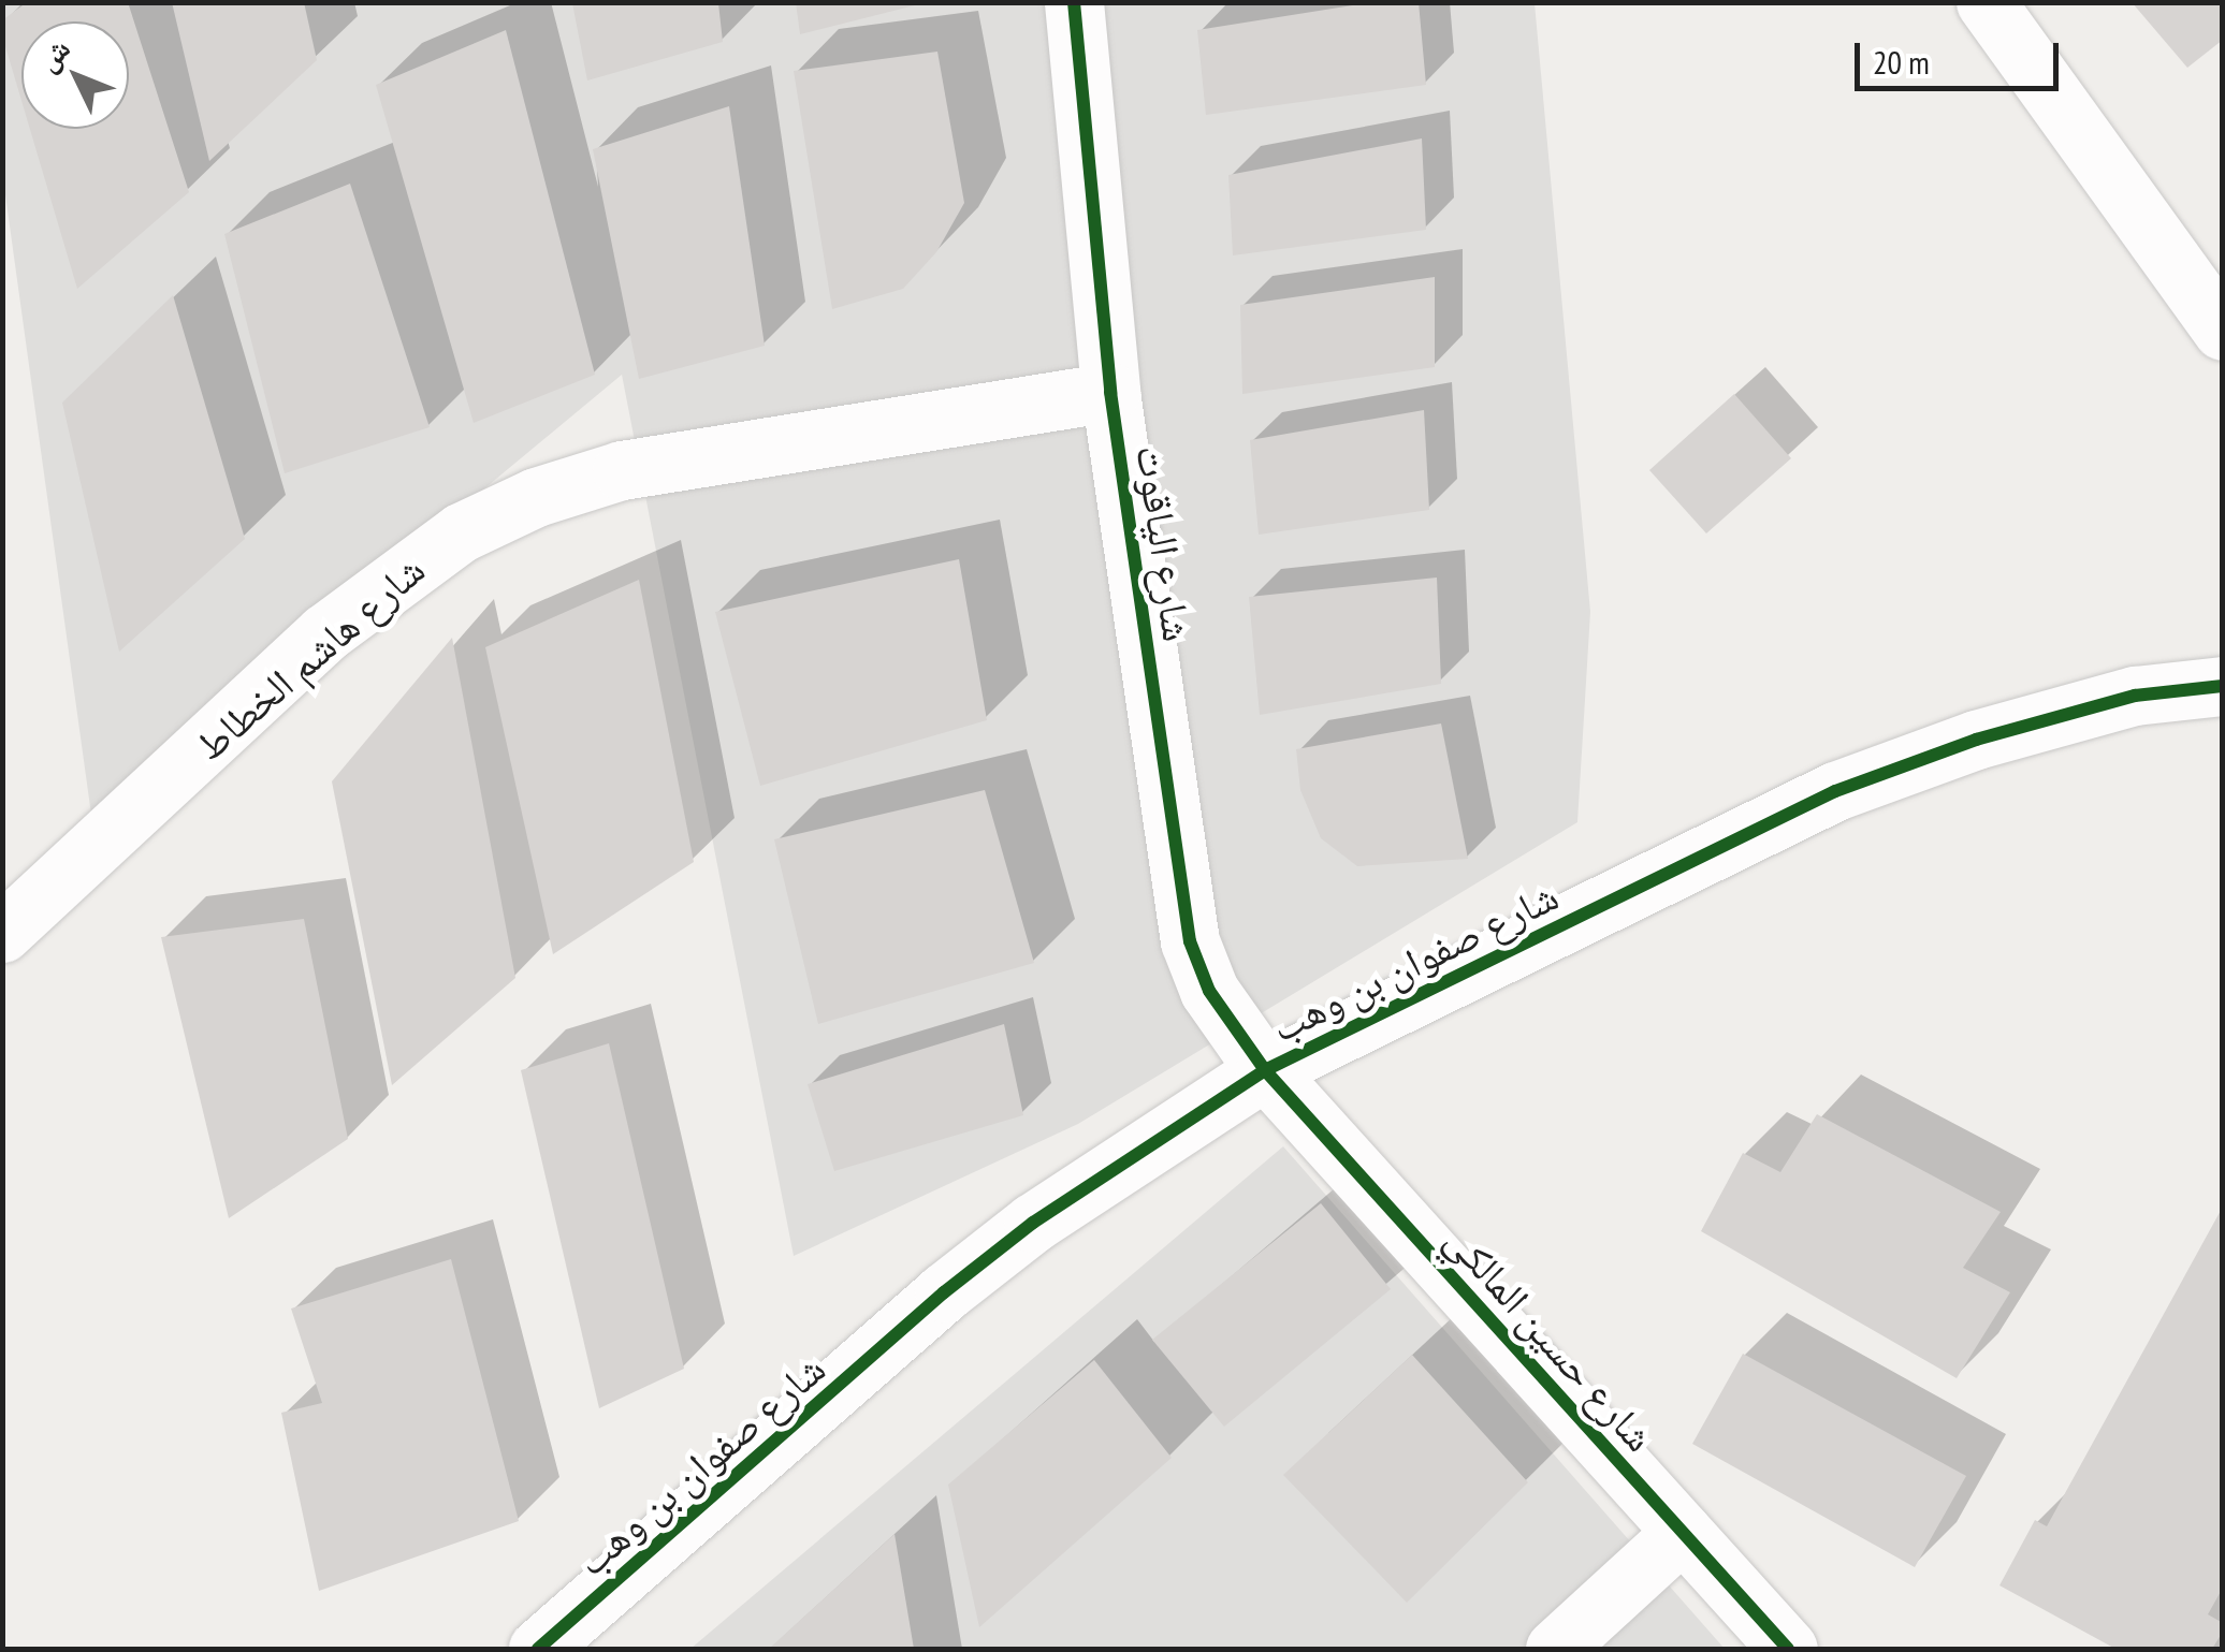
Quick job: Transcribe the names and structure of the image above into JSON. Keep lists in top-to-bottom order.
{
  "streets": {
    "street": [
      "شارع الياقوت",
      "شارع هاشم الخطاط",
      "شارع صفوان بن وهب",
      "شارع حسين المالكي"
    ]
  },
  "crossings": [
    ["شارع الياقوت", "شارع هاشم الخطاط"],
    ["شارع الياقوت", "شارع صفوان بن وهب"],
    ["شارع الياقوت", "شارع حسين المالكي"],
    ["شارع صفوان بن وهب", "شارع حسين المالكي"]
  ],
  "scale_bar": "20 m",
  "north": "top left"
}
